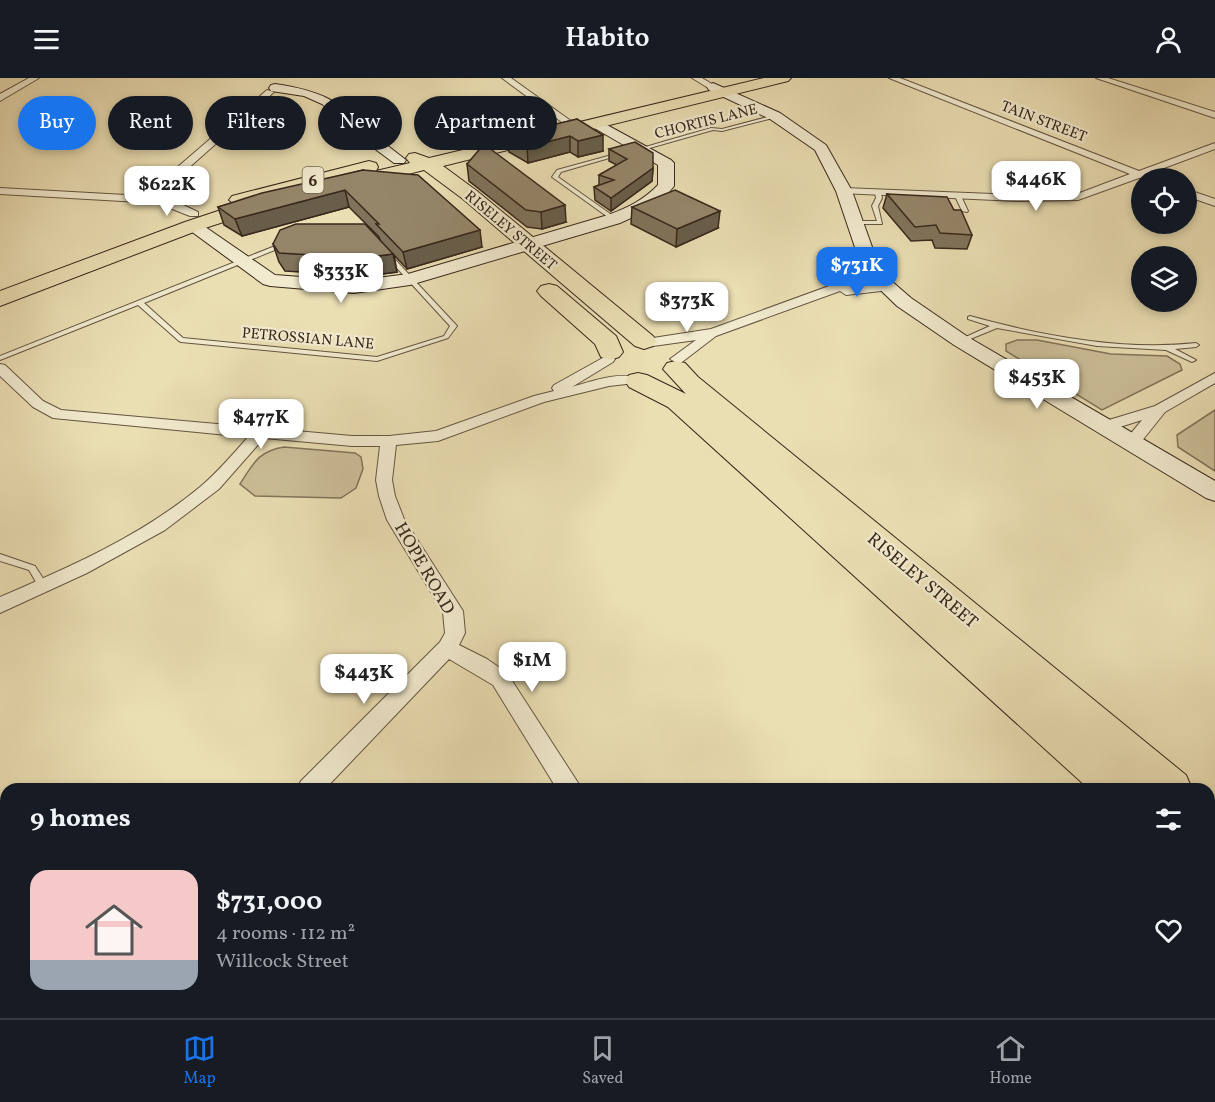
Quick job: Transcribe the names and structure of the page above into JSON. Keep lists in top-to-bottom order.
{
  "streets": {
    "highway": ["6", "RISELEY STREET"],
    "street": ["TAIN STREET", "HOPE ROAD"],
    "lane": ["CHORTIS LANE", "PETROSSIAN LANE"]
  },
  "crossings": [
    ["6", "RISELEY STREET"]
  ],
  "page": {
    "header": "Habito",
    "chip": [
      "Buy",
      "Rent",
      "Filters",
      "New",
      "Apartment"
    ],
    "price": [
      "$446K",
      "$622K",
      "$731K",
      "$333K",
      "$373K",
      "$453K",
      "$477K",
      "$1M",
      "$443K"
    ],
    "heading": "9 homes",
    "list": [
      {
        "name": "$731,000",
        "note": "4 rooms · 112 m² · Willcock Street"
      }
    ],
    "tabs": ["Map", "Saved", "Home"]
  }
}
